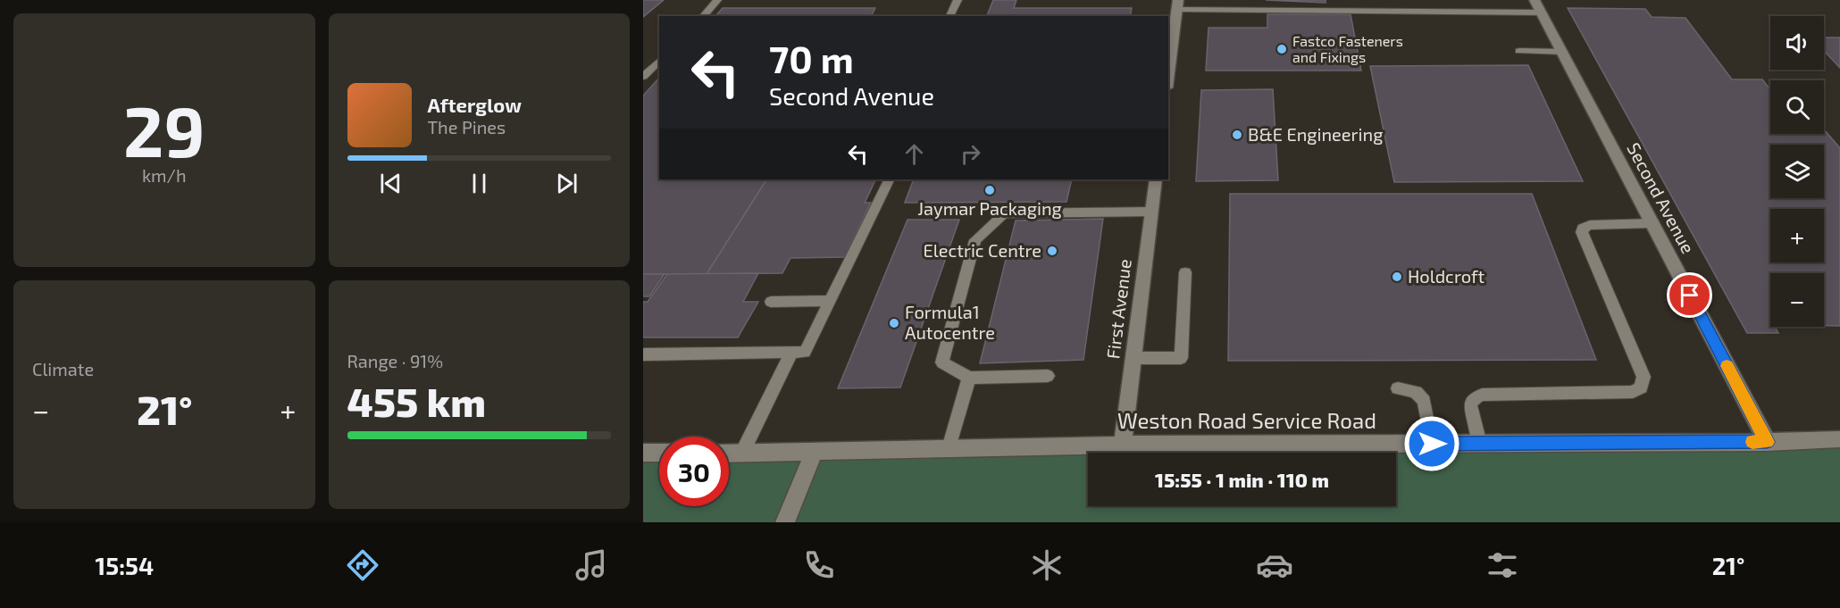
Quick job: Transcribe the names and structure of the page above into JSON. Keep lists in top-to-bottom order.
{
  "streets": {
    "street": ["Second Avenue", "First Avenue", "Weston Road Service Road"]
  },
  "crossings": [
    ["Second Avenue", "Weston Road Service Road"],
    ["First Avenue", "Weston Road Service Road"]
  ],
  "places": [
    "Fastco Fasteners and Fixings",
    "B&E Engineering",
    "Jaymar Packaging",
    "Electric Centre",
    "Holdcroft",
    "Formula1 Autocentre"
  ],
  "page": {
    "tile": [
      ["29", "km/h"],
      "Climate",
      ["Range · 91%", "455 km"]
    ],
    "map_buttons": ["+", "−"],
    "turn": ["70 m", "Second Avenue"],
    "song": ["Afterglow", "The Pines"],
    "heat": ["−", "21°", "+"],
    "limit": "30",
    "trip": "15:55 · 1 min · 110 m",
    "tabs": ["15:54", "21°"]
  }
}
